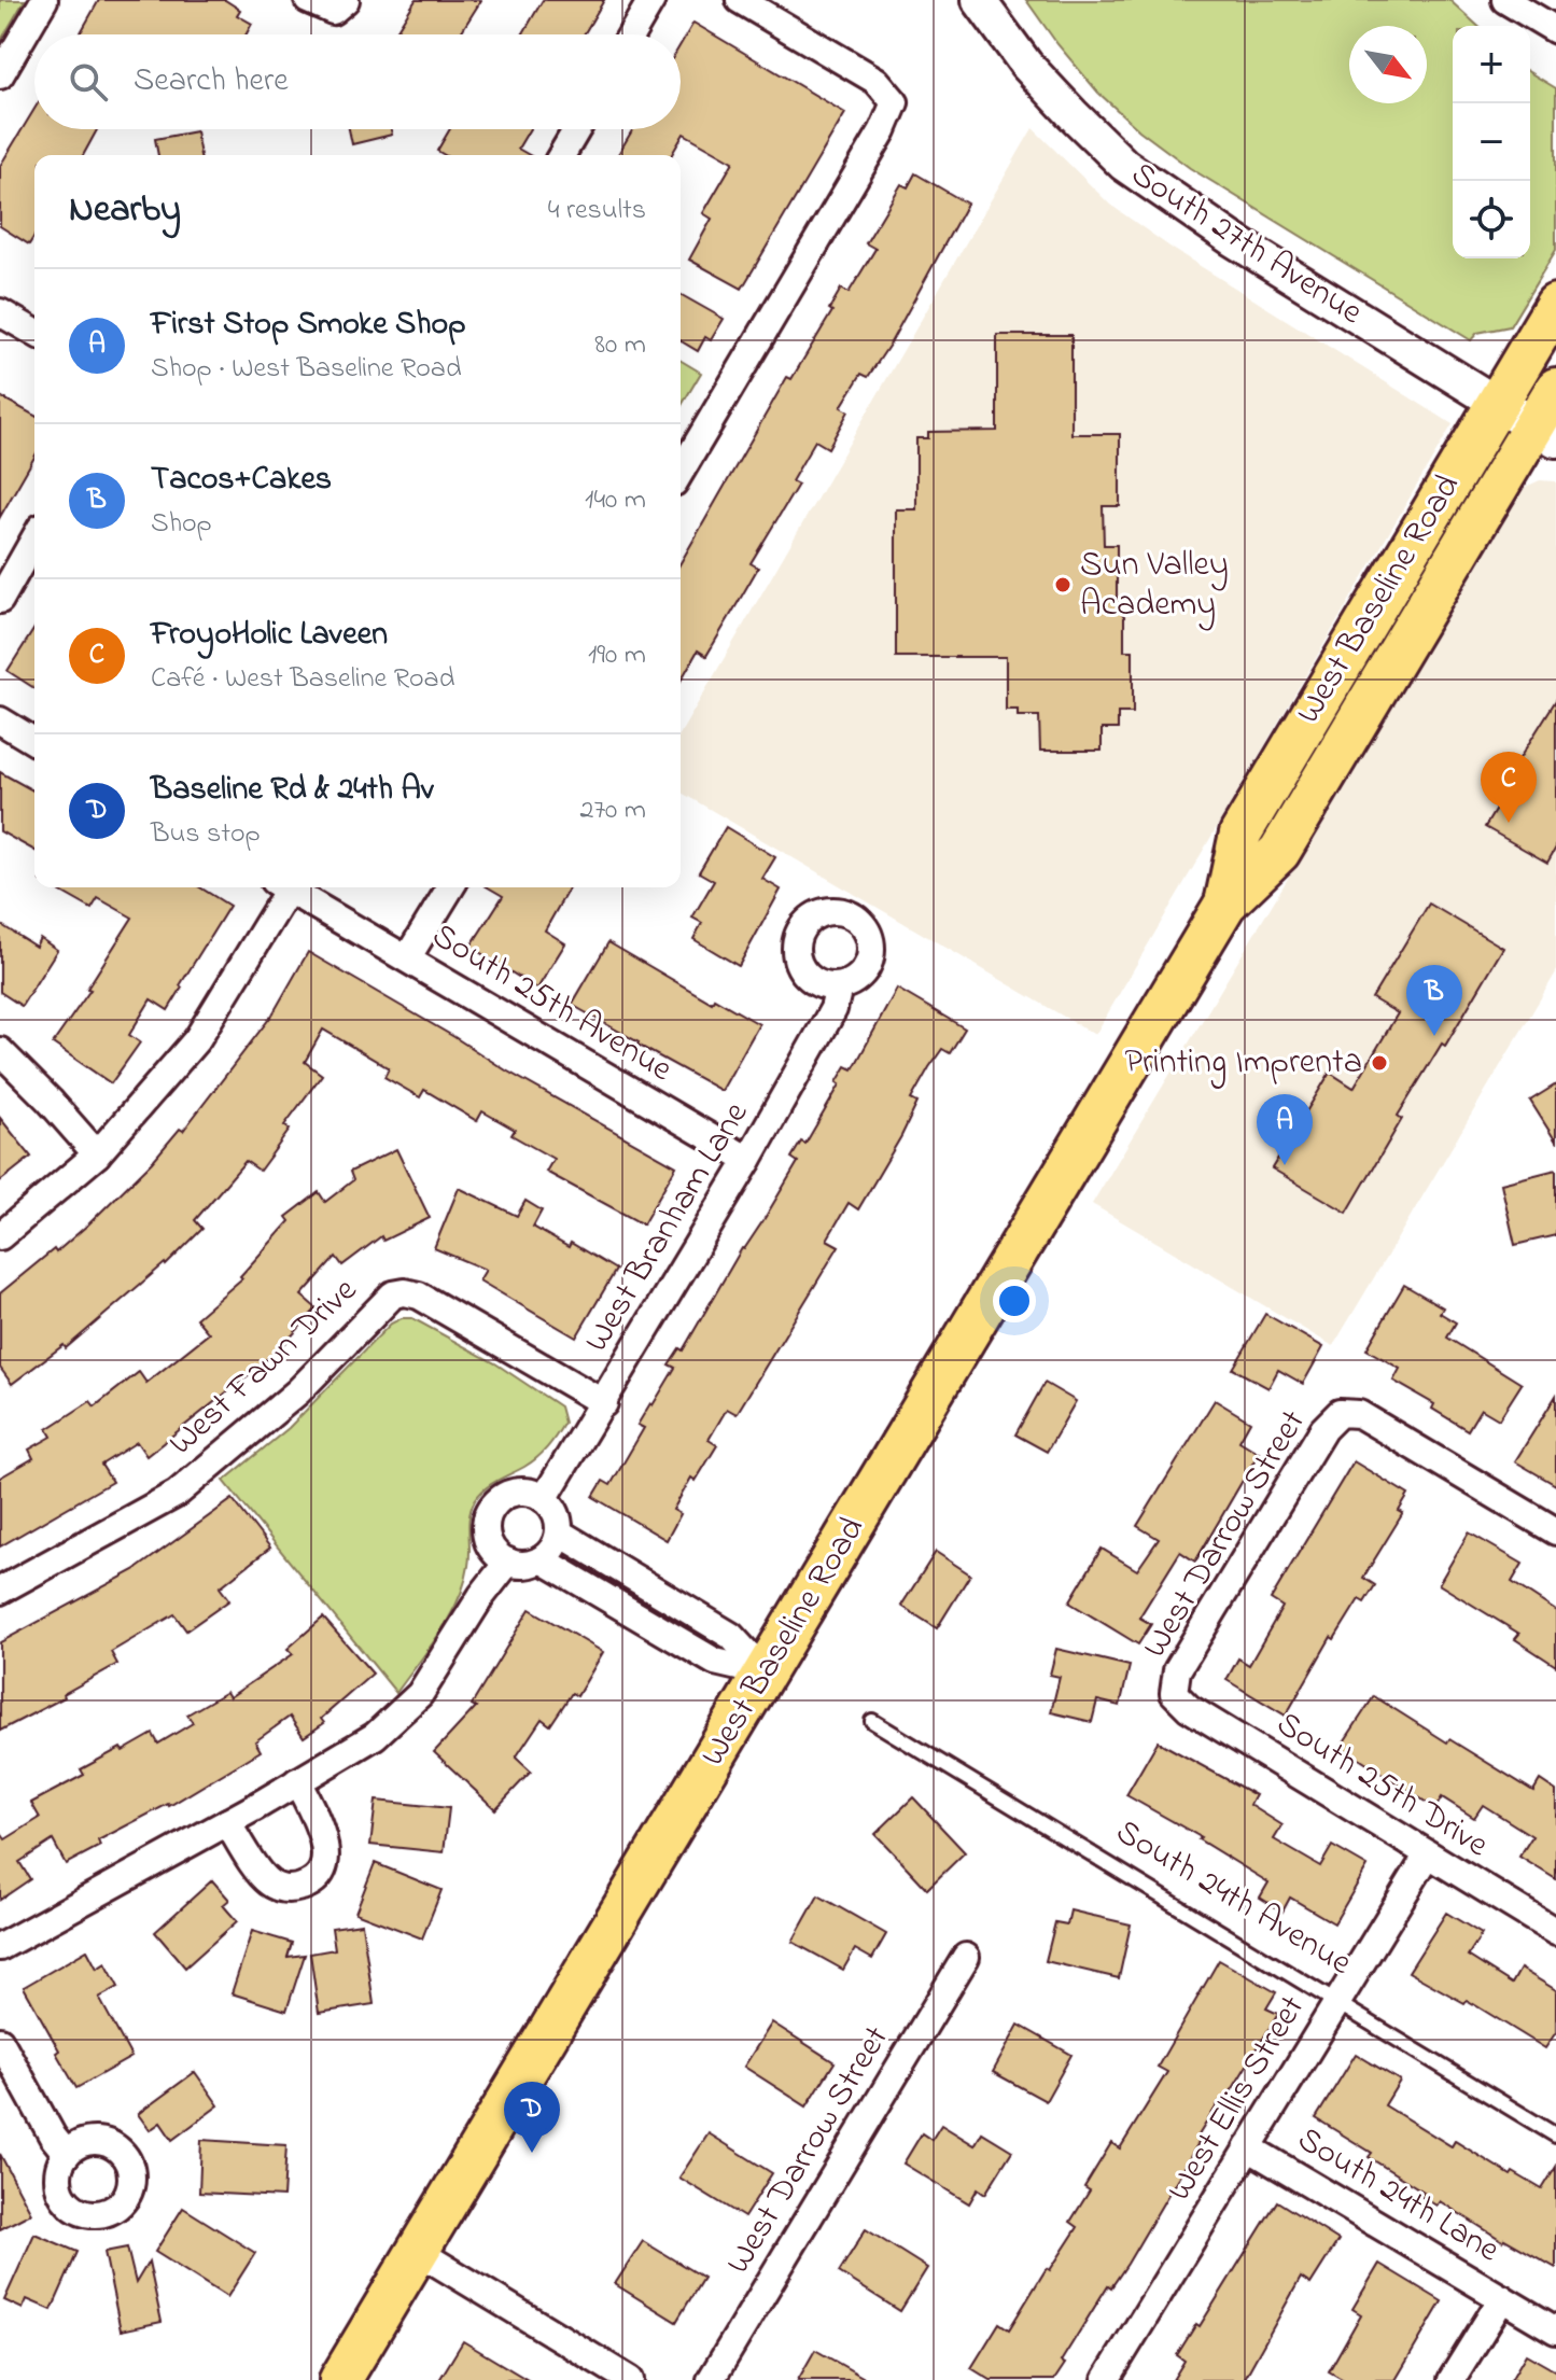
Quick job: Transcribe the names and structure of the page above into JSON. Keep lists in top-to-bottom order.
{
  "streets": {
    "main road": ["South 27th Avenue", "West Baseline Road"],
    "street": [
      "South 25th Avenue",
      "West Branham Lane",
      "West Fawn Drive",
      "West Darrow Street",
      "South 25th Drive",
      "West Ellis Street",
      "South 24th Lane"
    ],
    "lane": ["South 24th Avenue"]
  },
  "crossings": [
    ["South 27th Avenue", "West Baseline Road"],
    ["South 25th Avenue", "West Branham Lane"],
    ["West Branham Lane", "West Fawn Drive"],
    ["West Darrow Street", "South 25th Drive"],
    ["South 25th Drive", "West Ellis Street"],
    ["South 24th Avenue", "West Ellis Street"],
    ["West Ellis Street", "South 24th Lane"]
  ],
  "places": ["Sun Valley Academy", "Printing Imprenta"],
  "north": "bottom right",
  "page": {
    "map_buttons": ["+", "−"],
    "search": "Search here",
    "heading": ["Nearby", "4 results"],
    "list": [
      {
        "mark": "A",
        "name": "First Stop Smoke Shop",
        "note": "Shop · West Baseline Road",
        "value": "80 m"
      },
      {
        "mark": "B",
        "name": "Tacos+Cakes",
        "note": "Shop",
        "value": "140 m"
      },
      {
        "mark": "C",
        "name": "FroyoHolic Laveen",
        "note": "Café · West Baseline Road",
        "value": "190 m"
      },
      {
        "mark": "D",
        "name": "Baseline Rd & 24th Av",
        "note": "Bus stop",
        "value": "270 m"
      }
    ],
    "pins": [
      "C",
      "B",
      "A",
      "D"
    ]
  }
}
